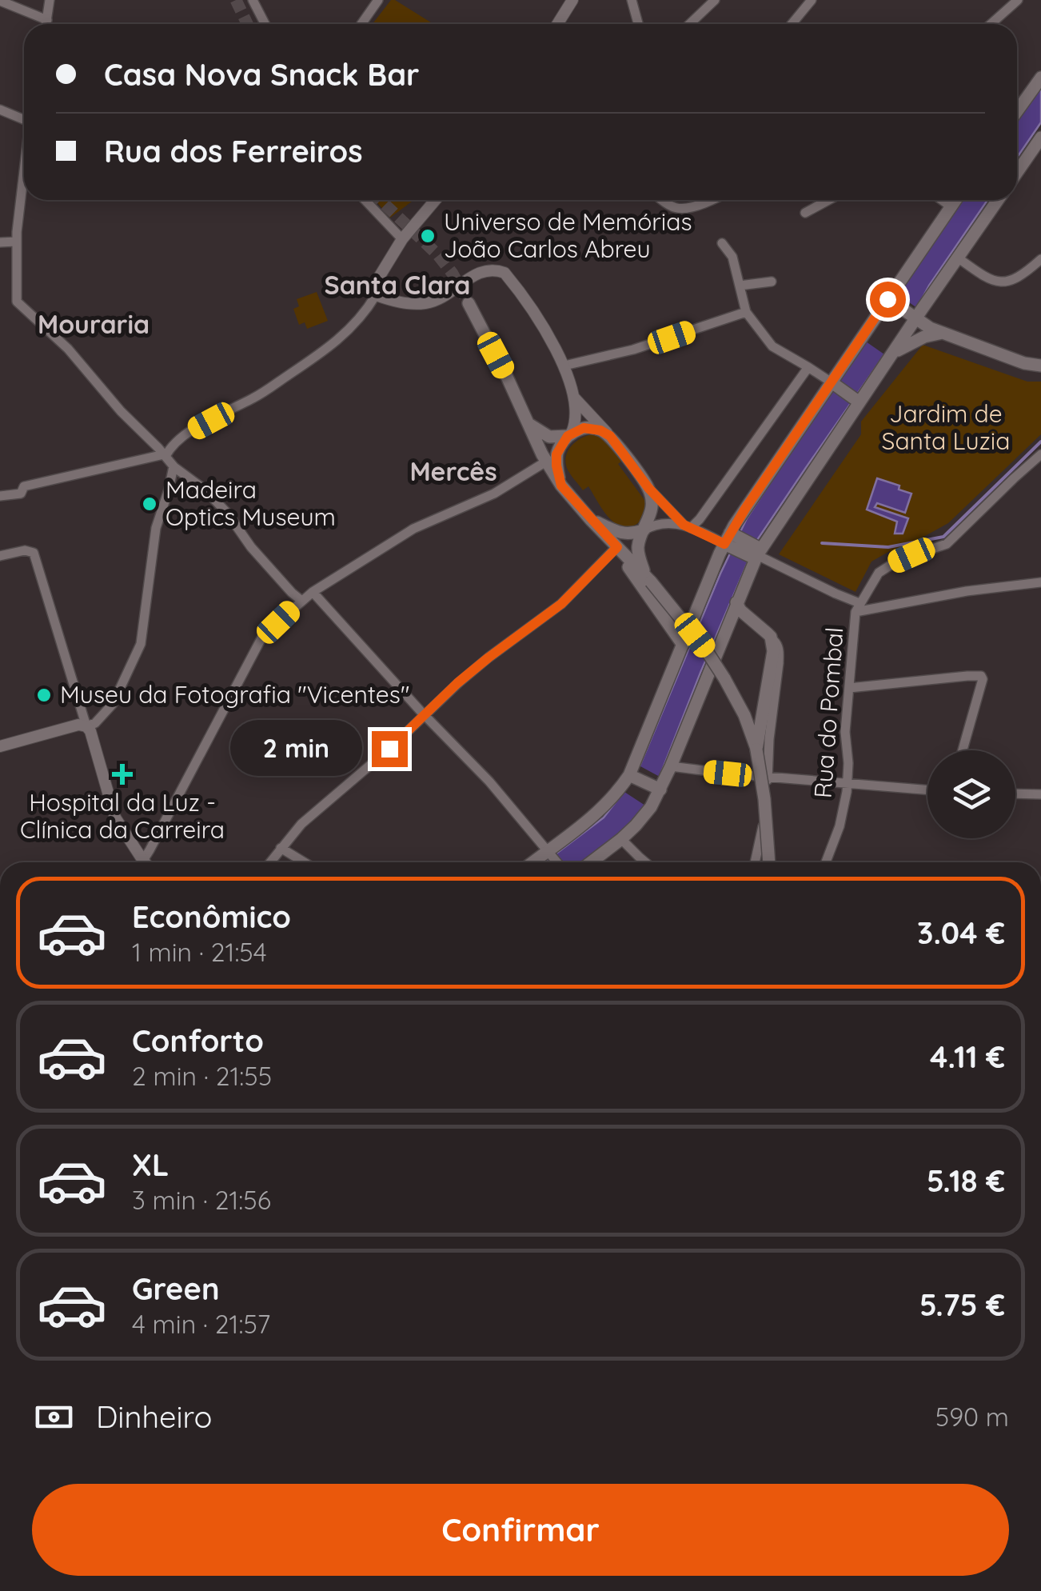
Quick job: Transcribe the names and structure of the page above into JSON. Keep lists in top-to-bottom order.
{
  "streets": {
    "street": ["Rua do Pombal"]
  },
  "districts": ["Santa Clara", "Mouraria", "Mercês"],
  "parks": ["Jardim de Santa Luzia"],
  "places": {
    "other": ["Universo de Memórias João Carlos Abreu", "Madeira Optics Museum", "Museu da Fotografia \"Vicentes\""],
    "health": ["Hospital da Luz - Clínica da Carreira"]
  },
  "page": {
    "banner": ["Casa Nova Snack Bar", "Rua dos Ferreiros"],
    "bubble": "2 min",
    "list": [
      {
        "name": "Econômico",
        "note": "1 min · 21:54",
        "value": "3.04 €"
      },
      {
        "name": "Conforto",
        "note": "2 min · 21:55",
        "value": "4.11 €"
      },
      {
        "name": "XL",
        "note": "3 min · 21:56",
        "value": "5.18 €"
      },
      {
        "name": "Green",
        "note": "4 min · 21:57",
        "value": "5.75 €"
      }
    ],
    "pay": ["Dinheiro", "590 m"],
    "buttons": "Confirmar"
  }
}
